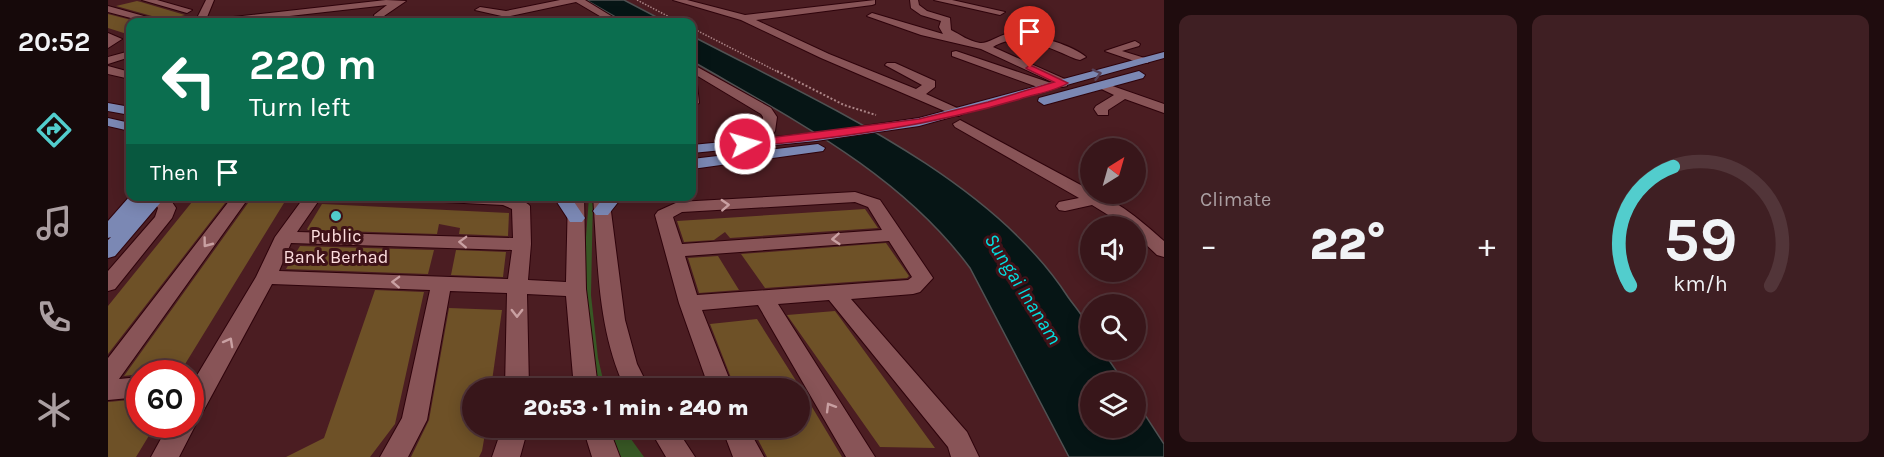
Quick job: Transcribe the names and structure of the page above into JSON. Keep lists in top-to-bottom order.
{
  "water": ["Sungai Inanam"],
  "places": ["Public Bank Berhad"],
  "north": "top right",
  "page": {
    "tabs": "20:52",
    "tile": "Climate",
    "turn": ["220 m", "Turn left"],
    "then": "Then",
    "heat": ["−", "22°", "+"],
    "limit": "60",
    "trip": "20:53 · 1 min · 240 m",
    "gauge": ["59", "km/h"]
  }
}
